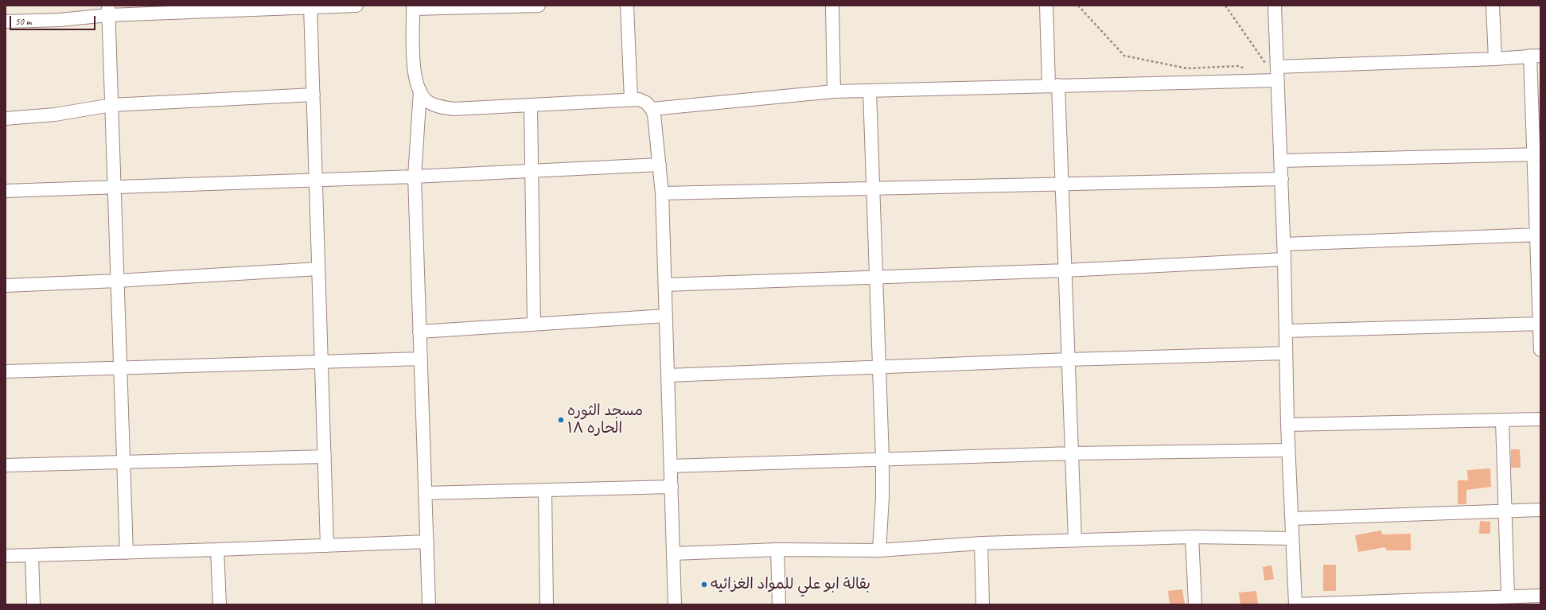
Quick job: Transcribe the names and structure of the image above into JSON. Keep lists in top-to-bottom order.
{
  "places": ["مسجد الثوره الحاره ١٨", "بقالة ابو علي للمواد الغزائيه"],
  "scale_bar": "50 m"
}
